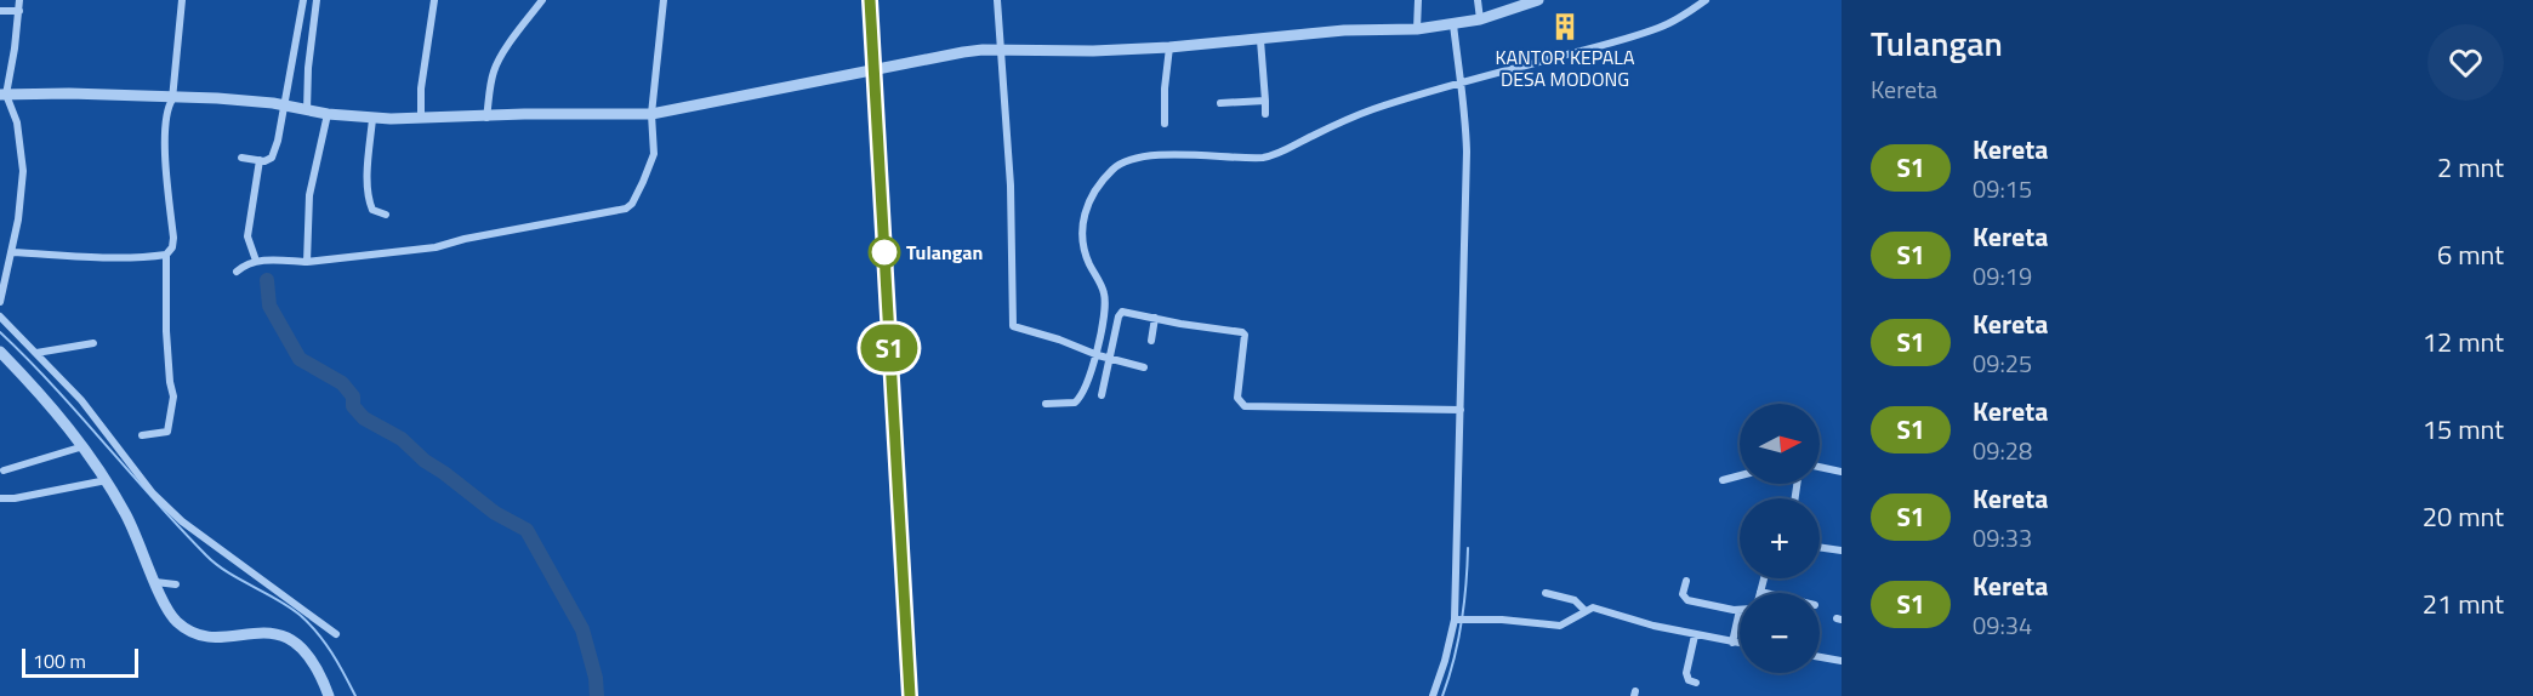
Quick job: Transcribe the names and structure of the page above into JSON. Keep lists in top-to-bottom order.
{
  "places": {
    "building": ["KANTOR KEPALA DESA MODONG"],
    "other": ["Tulangan"]
  },
  "scale_bar": "100 m",
  "north": "right",
  "page": {
    "on_map": "S1",
    "heading": ["Tulangan", "Kereta"],
    "list": [
      {
        "mark": "S1",
        "name": "Kereta",
        "note": "09:15",
        "value": "2 mnt"
      },
      {
        "mark": "S1",
        "name": "Kereta",
        "note": "09:19",
        "value": "6 mnt"
      },
      {
        "mark": "S1",
        "name": "Kereta",
        "note": "09:25",
        "value": "12 mnt"
      },
      {
        "mark": "S1",
        "name": "Kereta",
        "note": "09:28",
        "value": "15 mnt"
      },
      {
        "mark": "S1",
        "name": "Kereta",
        "note": "09:33",
        "value": "20 mnt"
      },
      {
        "mark": "S1",
        "name": "Kereta",
        "note": "09:34",
        "value": "21 mnt"
      }
    ],
    "map_buttons": ["+", "−"],
    "scale": "100 m"
  }
}
